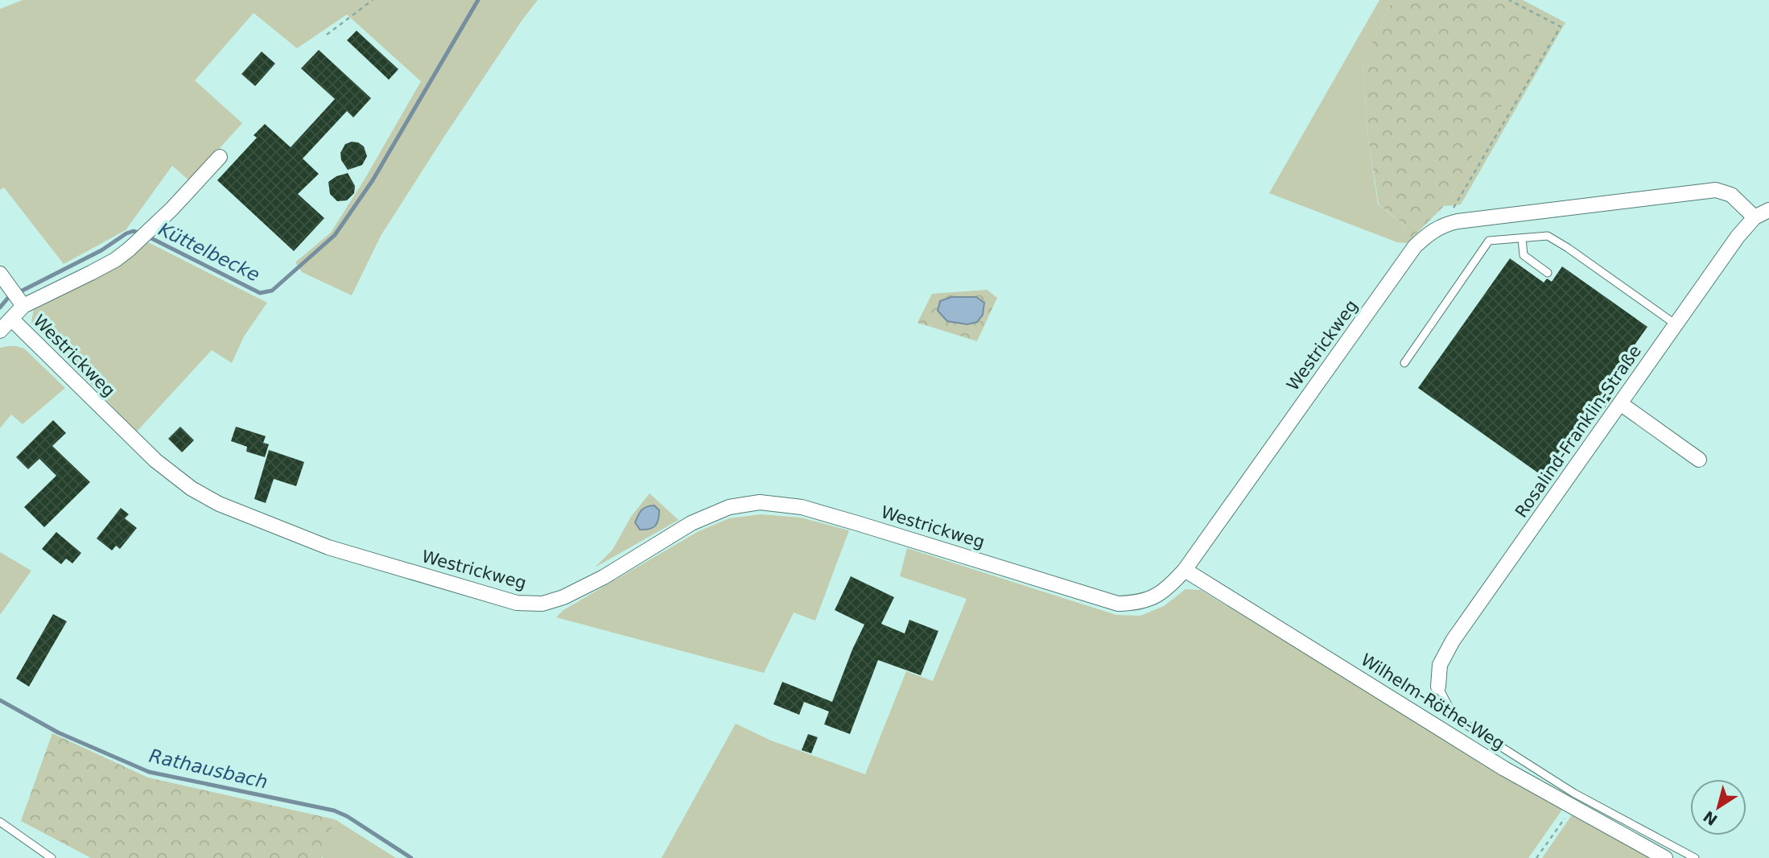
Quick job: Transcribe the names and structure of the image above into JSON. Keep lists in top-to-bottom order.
{
  "streets": {
    "street": ["Westrickweg", "Rosalind-Franklin-Straße", "Wilhelm-Röthe-Weg"]
  },
  "crossings": [
    ["Westrickweg", "Rosalind-Franklin-Straße"],
    ["Westrickweg", "Wilhelm-Röthe-Weg"]
  ],
  "water": ["Küttelbecke", "Rathausbach"],
  "north": "bottom left"
}
